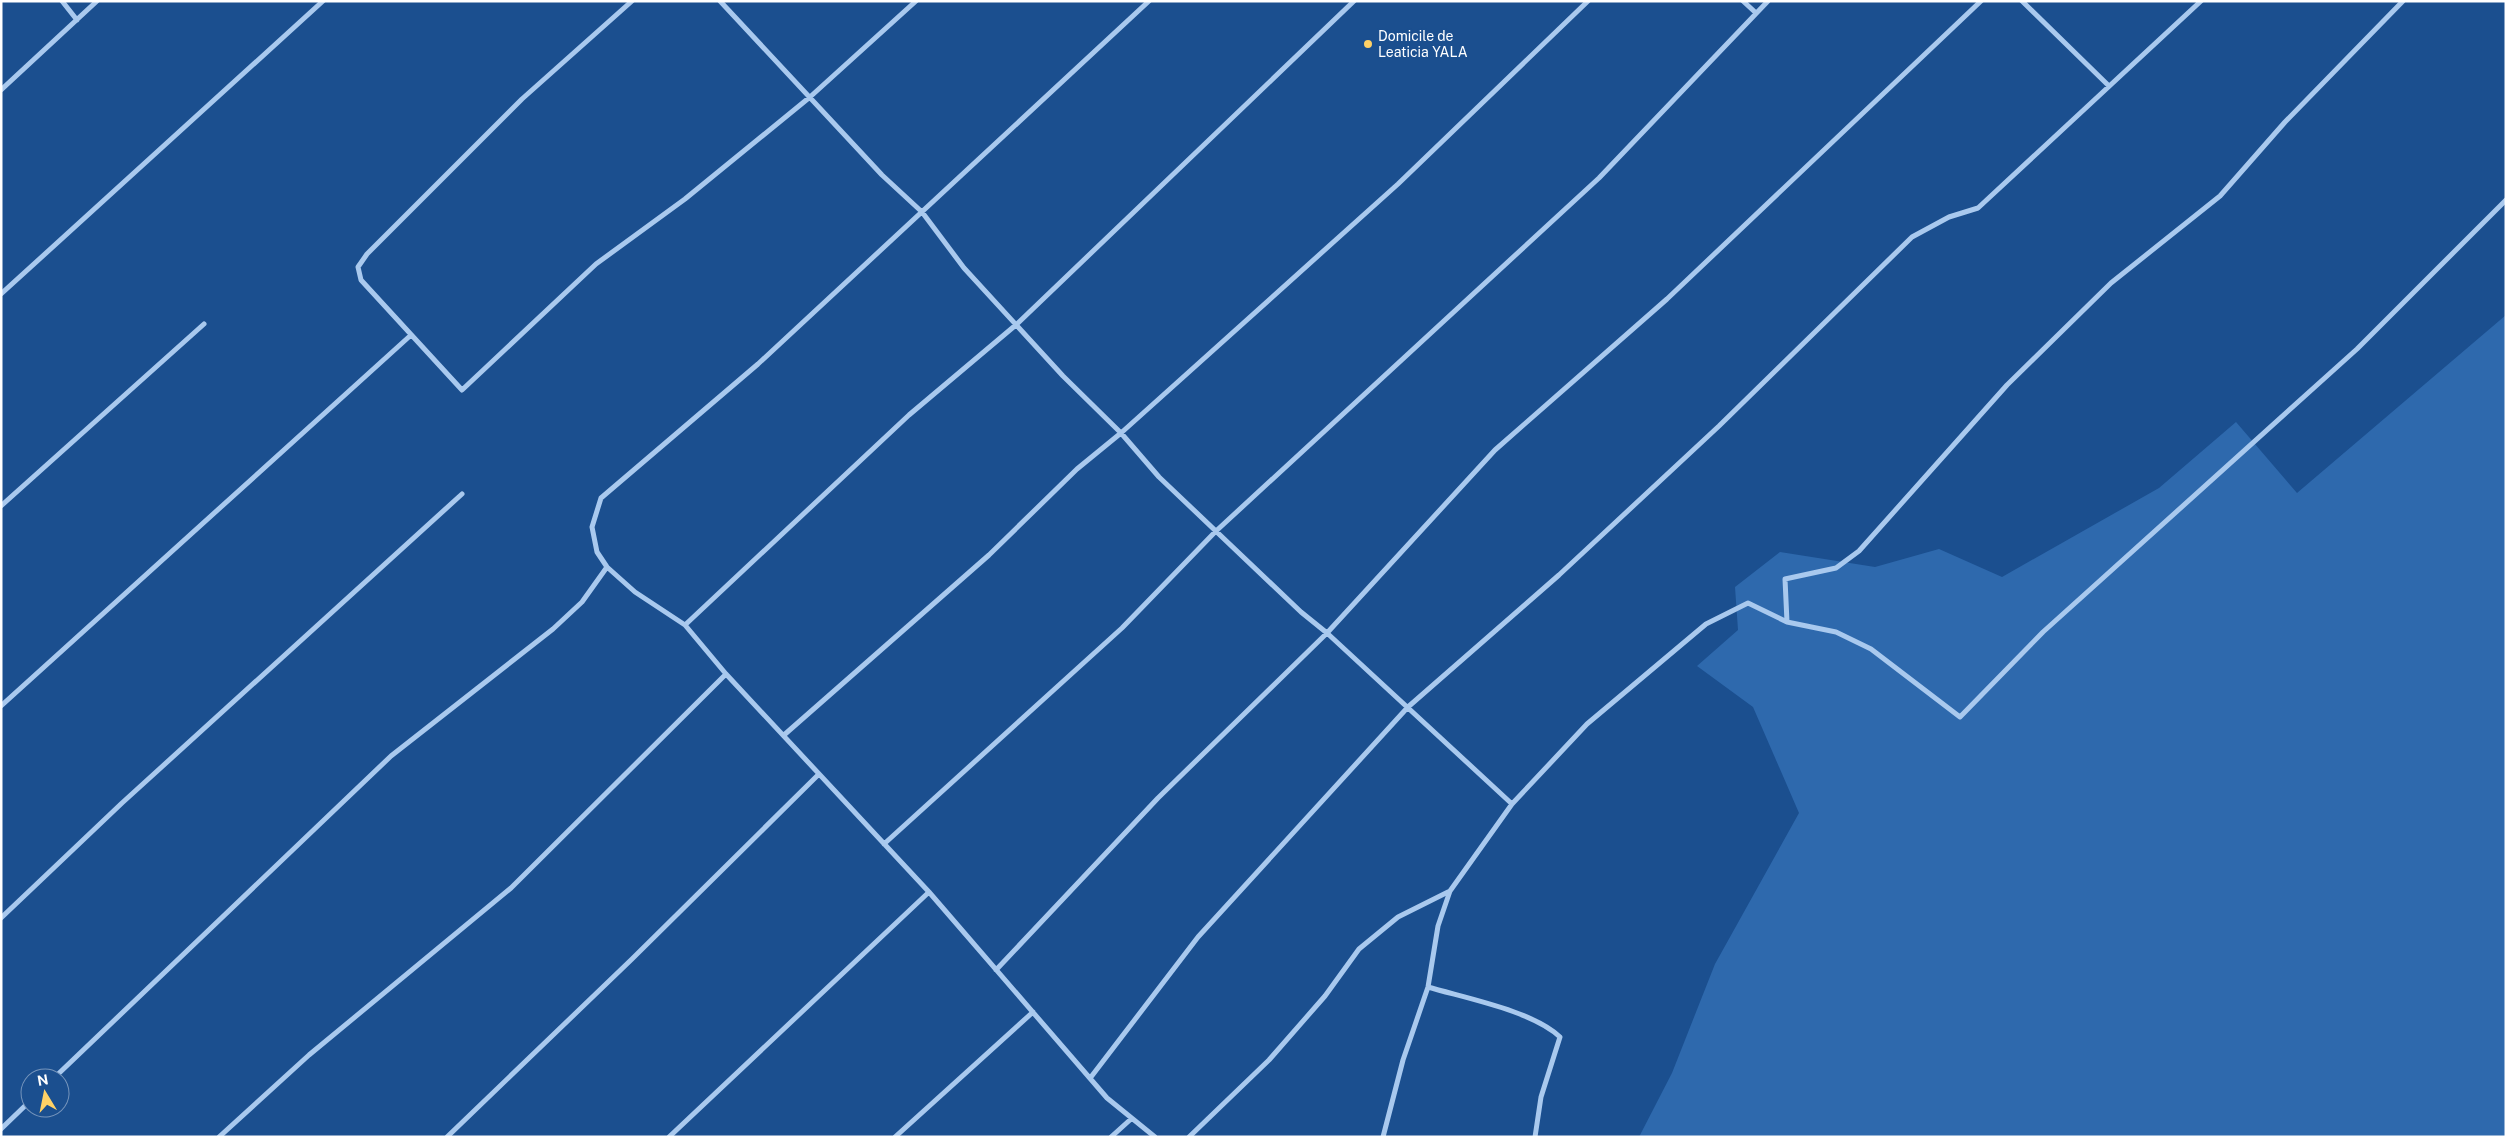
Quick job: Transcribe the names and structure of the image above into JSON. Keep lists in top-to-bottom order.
{
  "places": ["Domicile de Leaticia YALA"],
  "north": "top"
}
